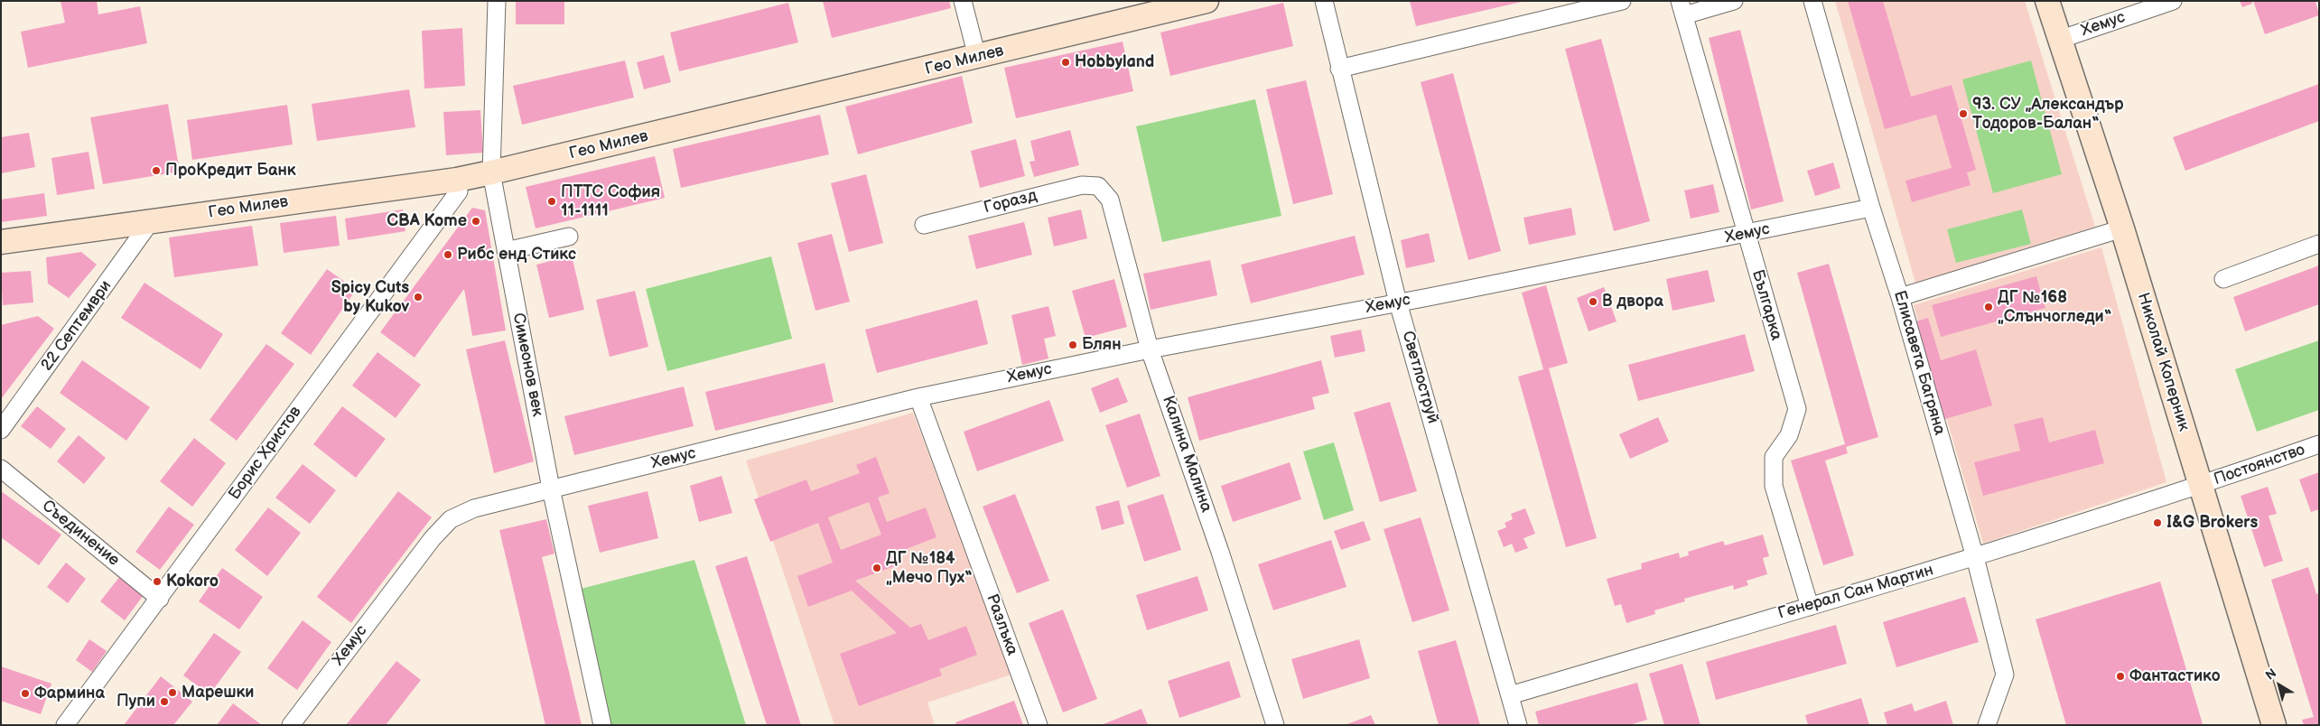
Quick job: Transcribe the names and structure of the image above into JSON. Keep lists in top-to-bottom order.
{
  "streets": {
    "street": [
      "Хемус",
      "Гео Милев",
      "Горазд",
      "Българка",
      "22 Септември",
      "Николай Коперник",
      "Елисавета Багряна",
      "Симеонов век",
      "Светлоструй",
      "Борис Христов",
      "Калина Малина",
      "Постоянство",
      "Съединение",
      "Генерал Сан Мартин",
      "Разлъка"
    ]
  },
  "crossings": [
    ["Хемус", "Българка"],
    ["Хемус", "Николай Коперник"],
    ["Хемус", "Елисавета Багряна"],
    ["Хемус", "Симеонов век"],
    ["Хемус", "Светлоструй"],
    ["Хемус", "Калина Малина"],
    ["Хемус", "Разлъка"],
    ["Гео Милев", "22 Септември"],
    ["Гео Милев", "Симеонов век"],
    ["Гео Милев", "Борис Христов"],
    ["Горазд", "Калина Малина"],
    ["Българка", "Генерал Сан Мартин"],
    ["Николай Коперник", "Постоянство"],
    ["Николай Коперник", "Генерал Сан Мартин"],
    ["Елисавета Багряна", "Генерал Сан Мартин"],
    ["Светлоструй", "Генерал Сан Мартин"],
    ["Борис Христов", "Съединение"],
    ["Постоянство", "Генерал Сан Мартин"]
  ],
  "places": [
    "Hobbyland",
    "93. СУ „Александър Тодоров-Балан“",
    "ПроКредит Банк",
    "ПТТС София 11-1111",
    "CBA Kome",
    "Рибс енд Стикс",
    "Spicy Cuts by Kukov",
    "В двора",
    "ДГ №168 „Слънчогледи“",
    "Блян",
    "I&G Brokers",
    "ДГ №184 „Мечо Пух“",
    "Kokoro",
    "Фантастико",
    "Марешки",
    "Фармина",
    "Пупи"
  ],
  "north": "top left"
}
